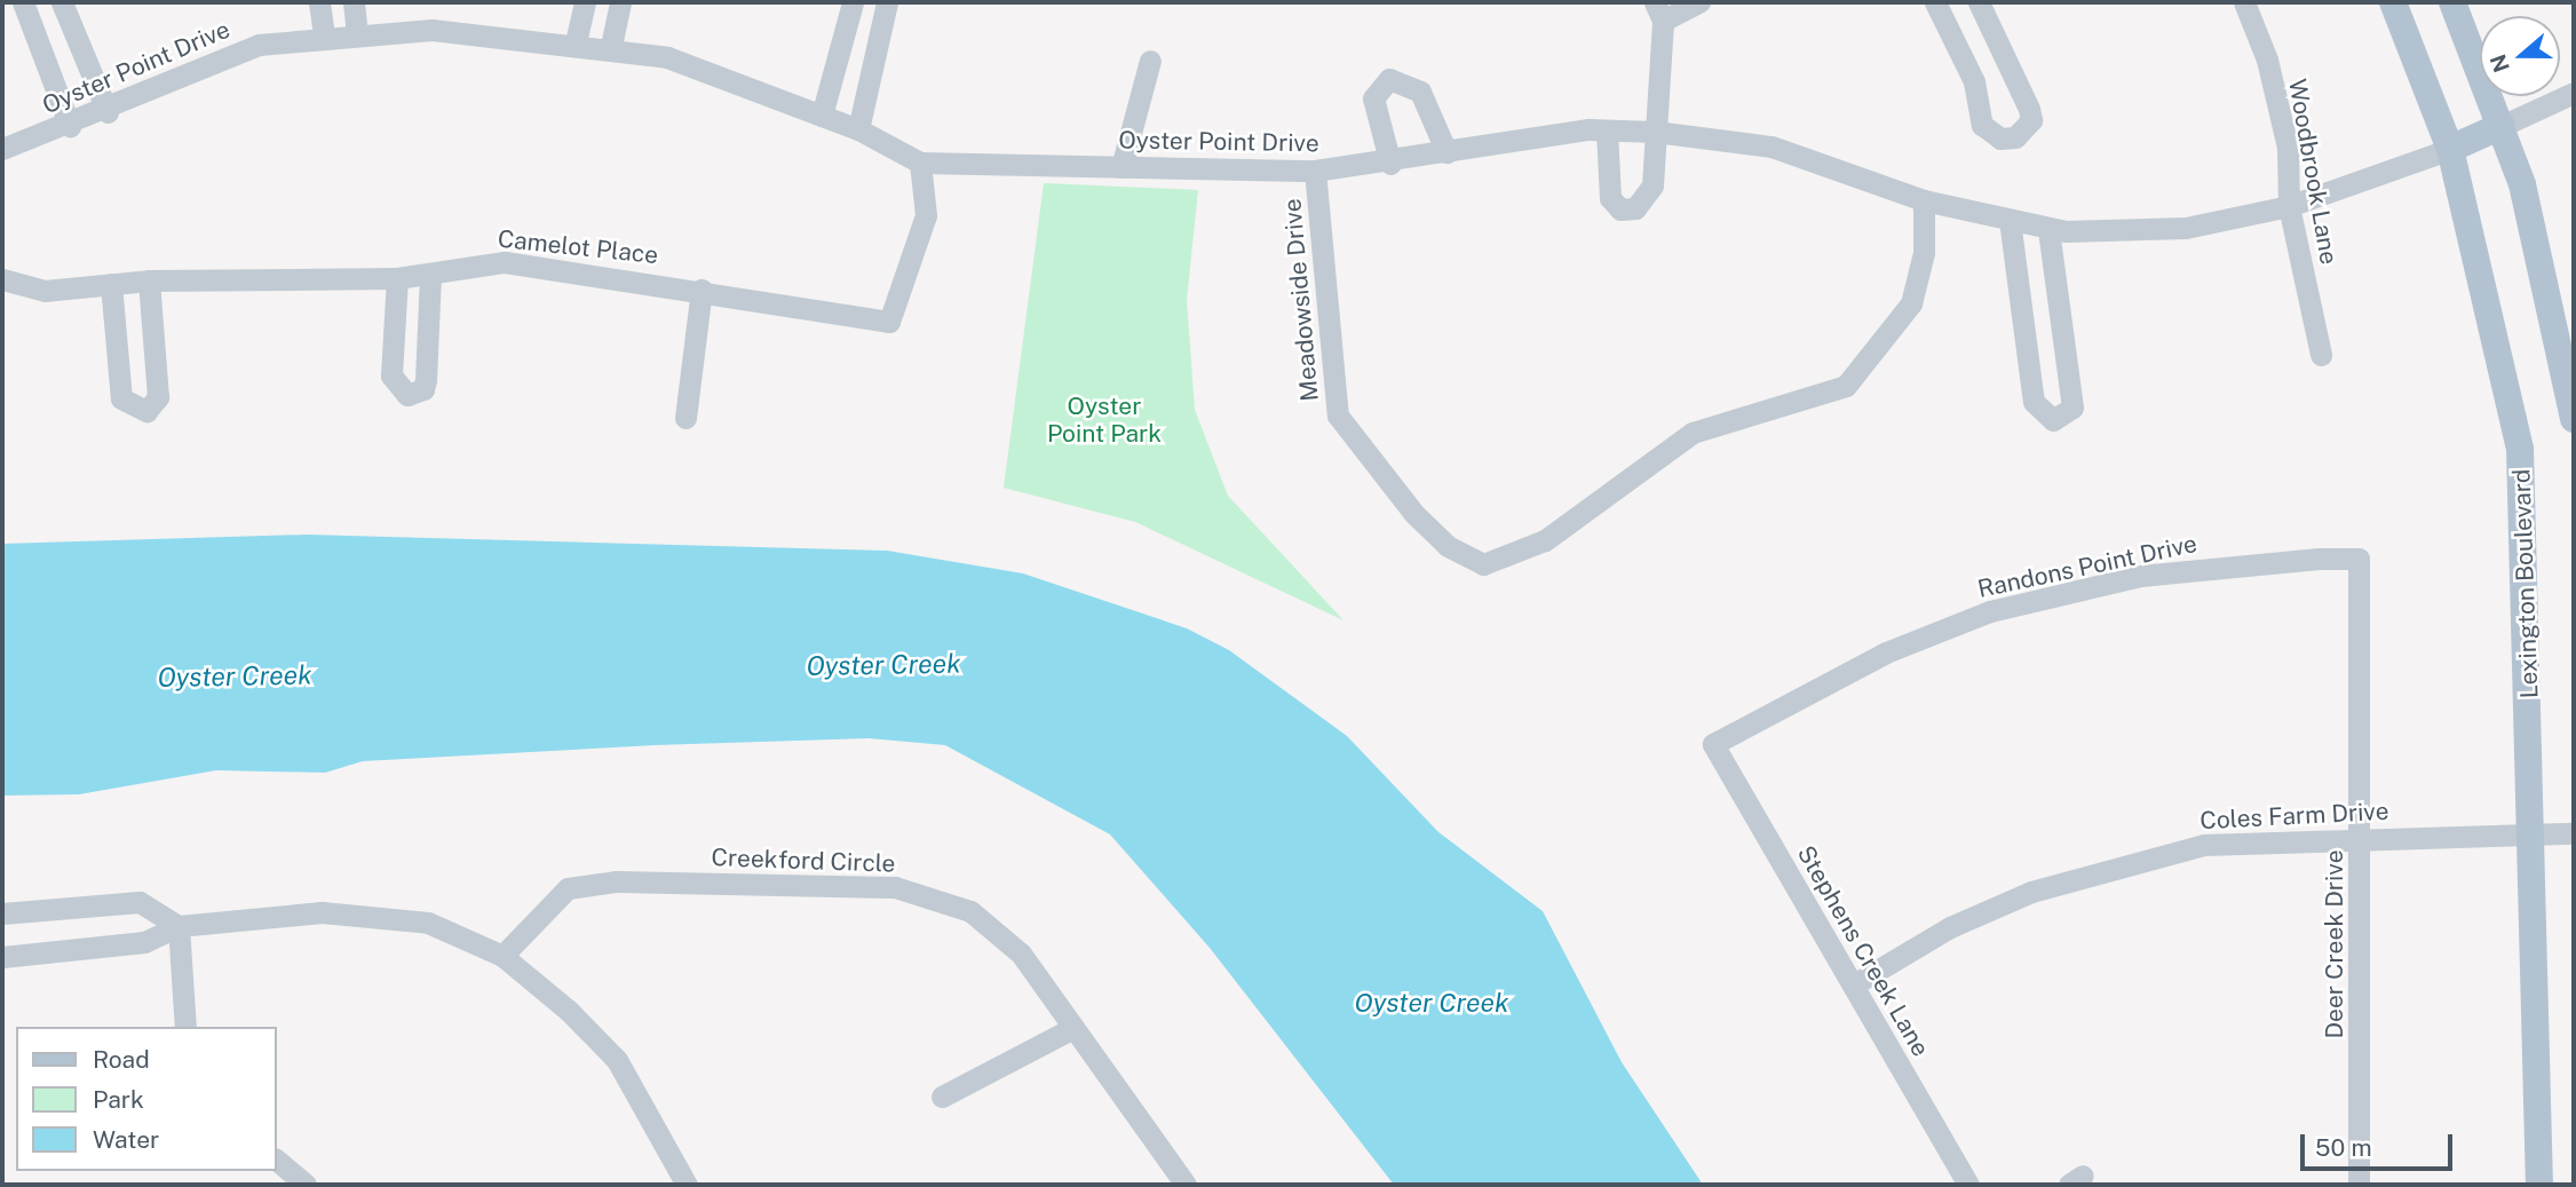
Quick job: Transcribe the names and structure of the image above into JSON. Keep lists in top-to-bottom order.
{
  "streets": {
    "main road": ["Lexington Boulevard"],
    "street": [
      "Oyster Point Drive",
      "Woodbrook Lane",
      "Camelot Place",
      "Meadowside Drive",
      "Randons Point Drive",
      "Coles Farm Drive",
      "Creekford Circle",
      "Deer Creek Drive",
      "Stephens Creek Lane"
    ]
  },
  "crossings": [
    ["Oyster Point Drive", "Woodbrook Lane"],
    ["Oyster Point Drive", "Camelot Place"],
    ["Oyster Point Drive", "Meadowside Drive"],
    ["Oyster Point Drive", "Lexington Boulevard"],
    ["Randons Point Drive", "Deer Creek Drive"],
    ["Randons Point Drive", "Stephens Creek Lane"],
    ["Lexington Boulevard", "Coles Farm Drive"],
    ["Coles Farm Drive", "Deer Creek Drive"],
    ["Coles Farm Drive", "Stephens Creek Lane"]
  ],
  "water": ["Oyster Creek"],
  "parks": ["Oyster Point Park"],
  "legend": ["Road", "Park", "Water"],
  "scale_bar": "50 m",
  "north": "left"
}
